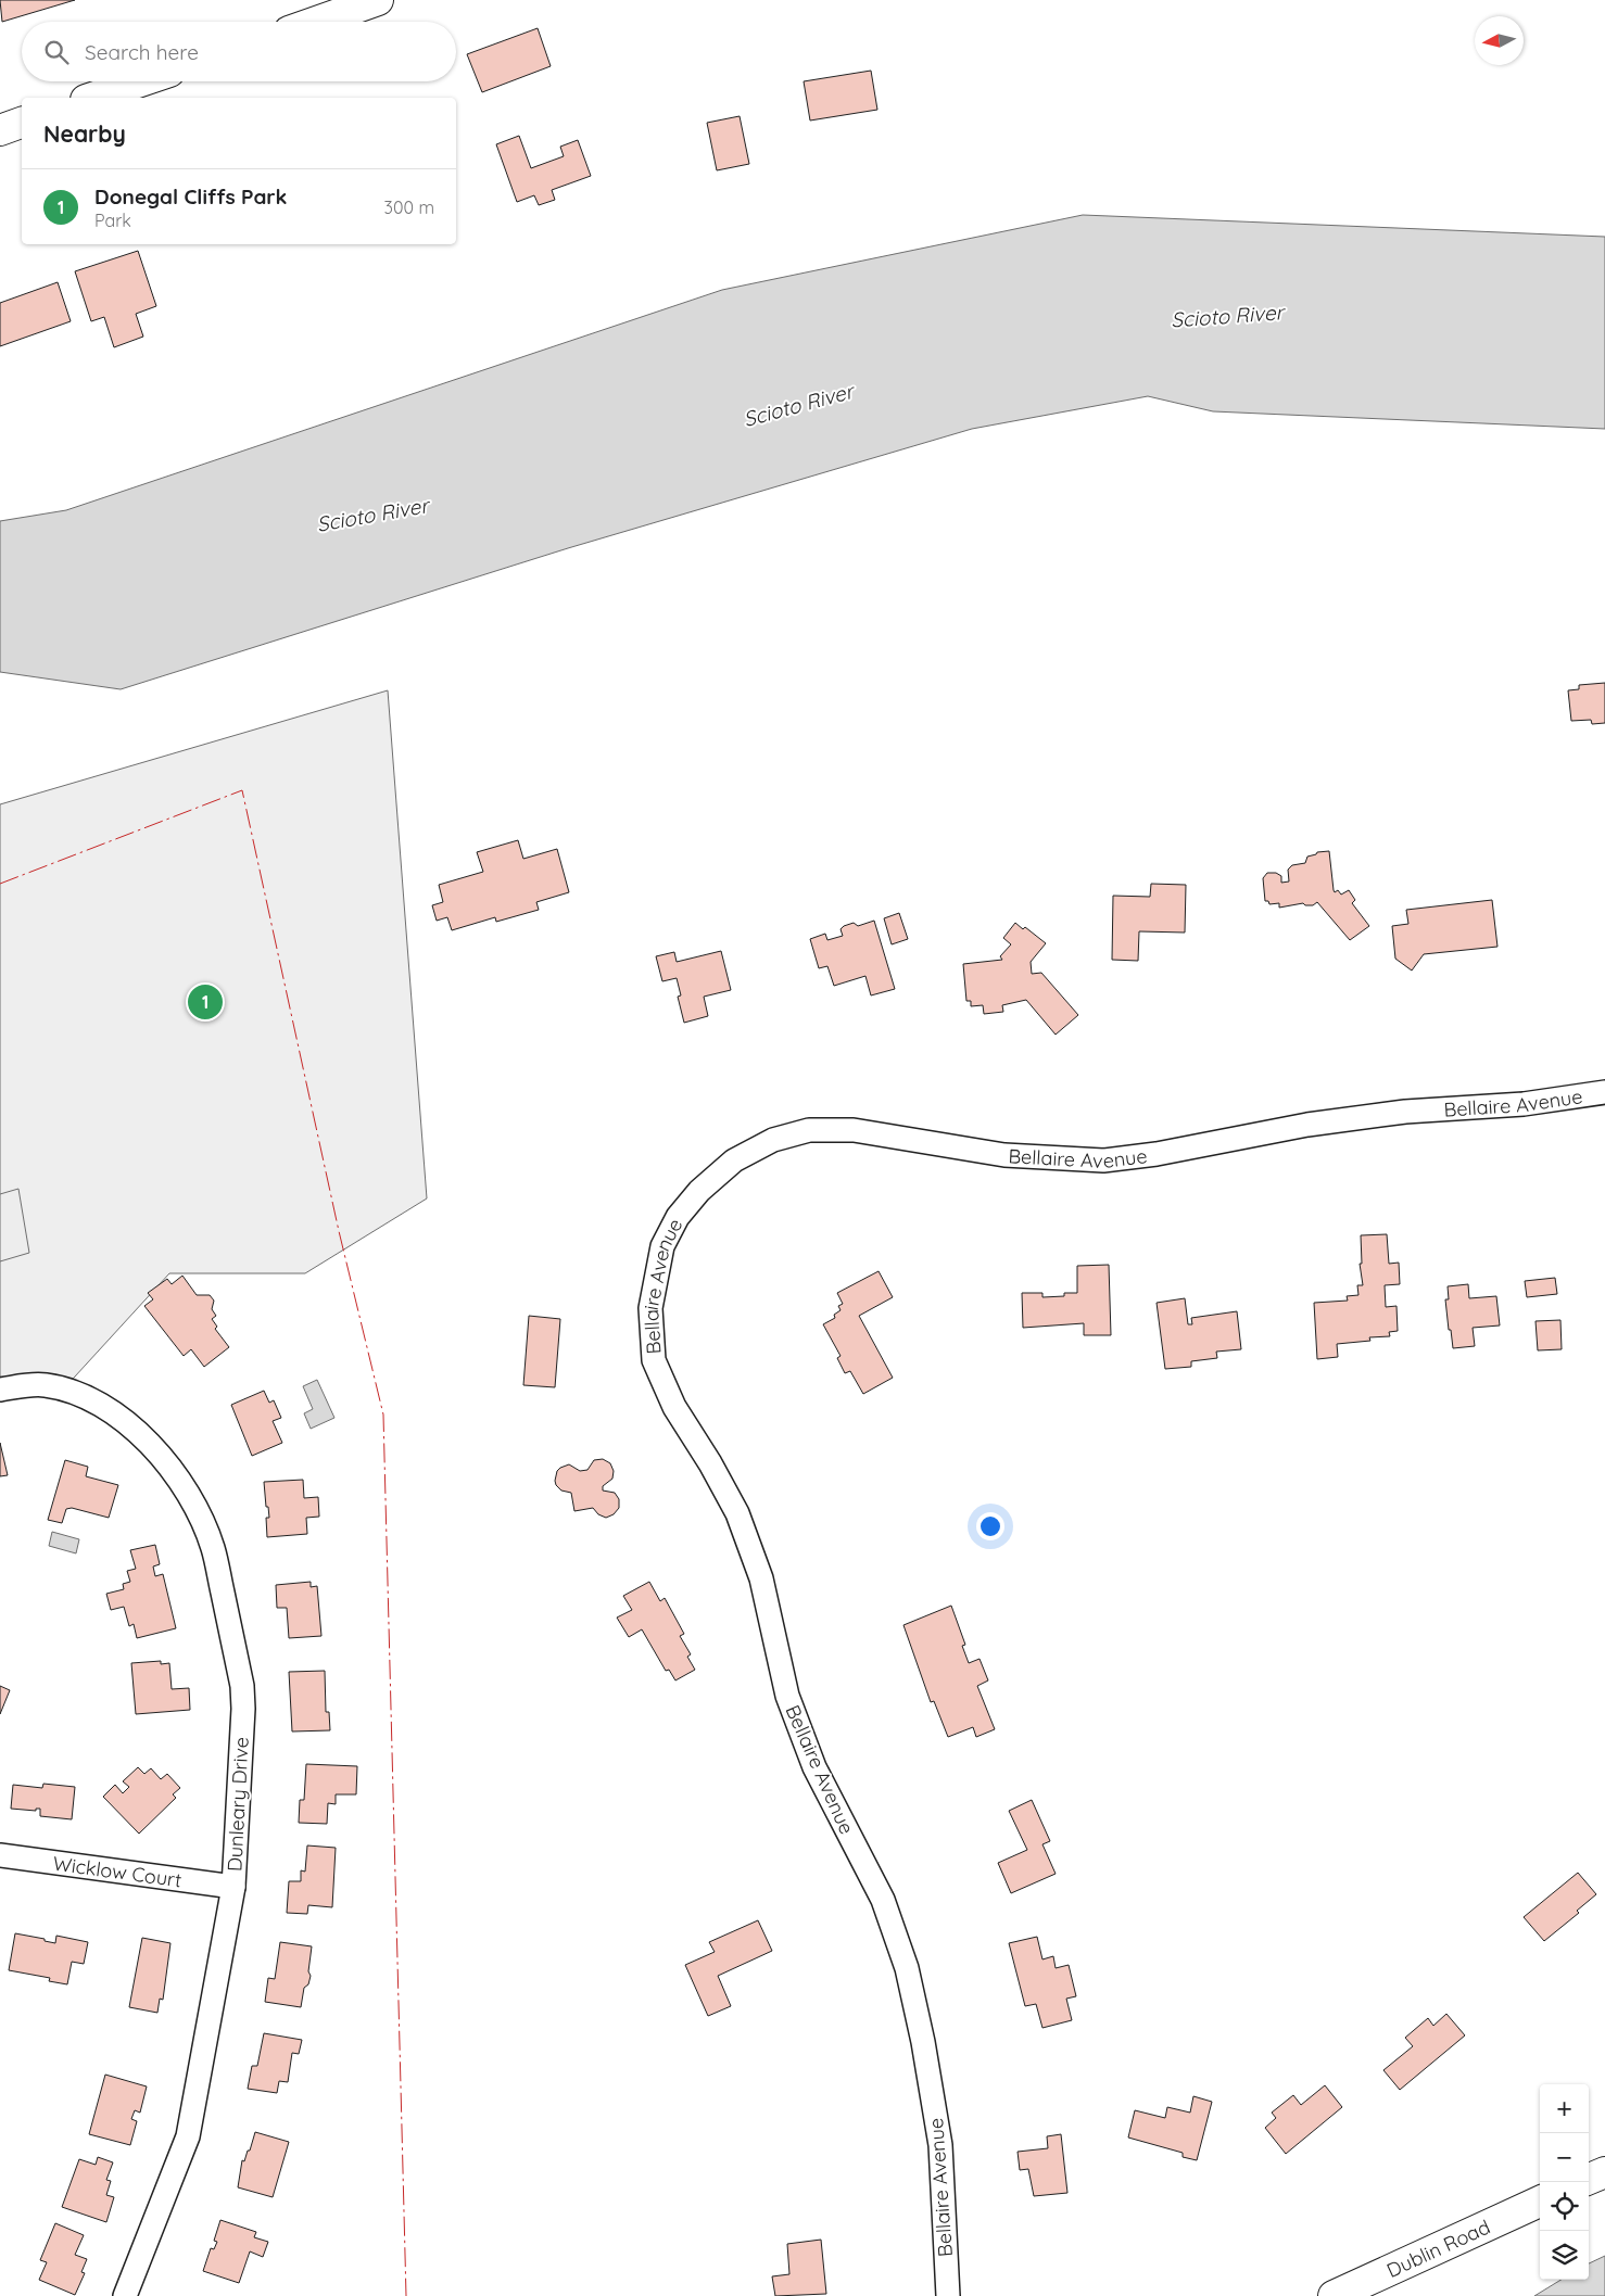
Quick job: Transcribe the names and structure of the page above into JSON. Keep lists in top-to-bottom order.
{
  "streets": {
    "main road": ["Dublin Road"],
    "street": ["Bellaire Avenue", "Dunleary Drive", "Wicklow Court"]
  },
  "crossings": [
    ["Dunleary Drive", "Wicklow Court"]
  ],
  "water": ["Scioto River"],
  "north": "left",
  "page": {
    "search": "Search here",
    "heading": "Nearby",
    "list": [
      {
        "mark": "1",
        "name": "Donegal Cliffs Park",
        "note": "Park",
        "value": "300 m"
      }
    ],
    "pins": "1",
    "map_buttons": ["+", "−"]
  }
}
